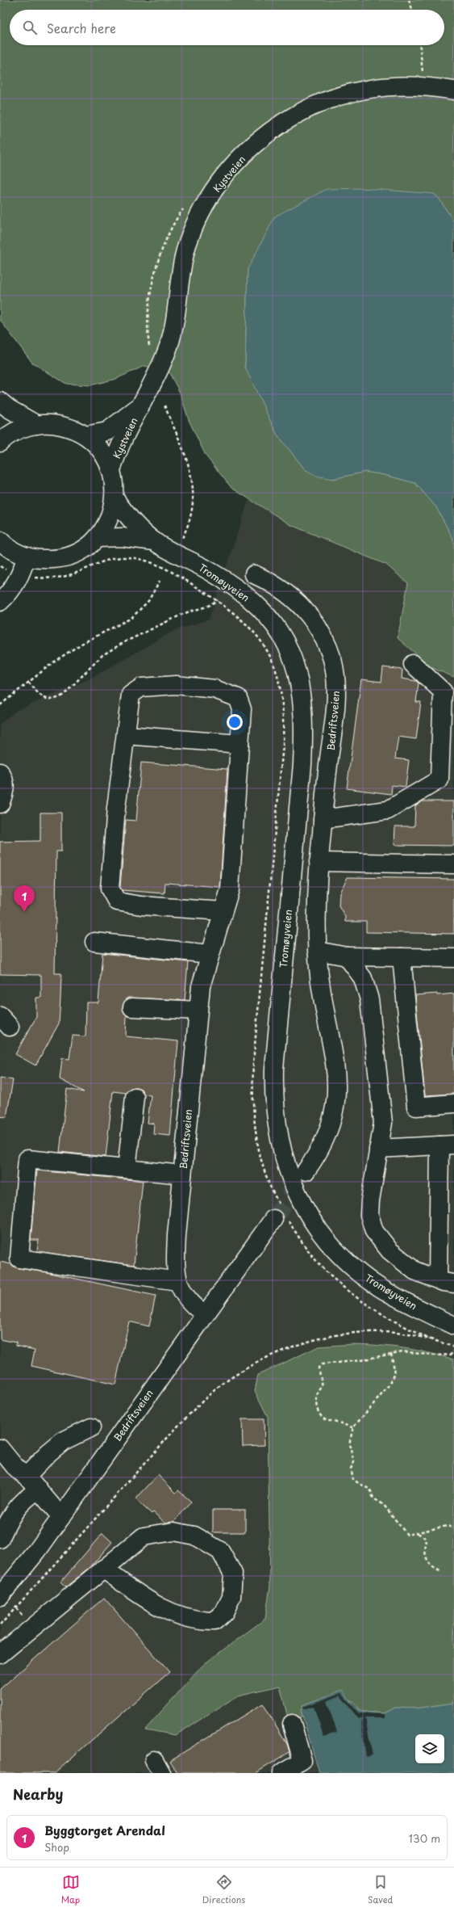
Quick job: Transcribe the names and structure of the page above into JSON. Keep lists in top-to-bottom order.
{
  "streets": {
    "main road": ["Kystveien", "Tromøyveien", "Bedriftsveien"]
  },
  "page": {
    "search": "Search here",
    "pins": "1",
    "heading": "Nearby",
    "list": [
      {
        "mark": "1",
        "name": "Byggtorget Arendal",
        "note": "Shop",
        "value": "130 m"
      }
    ],
    "nav": ["Map", "Directions", "Saved"]
  }
}
